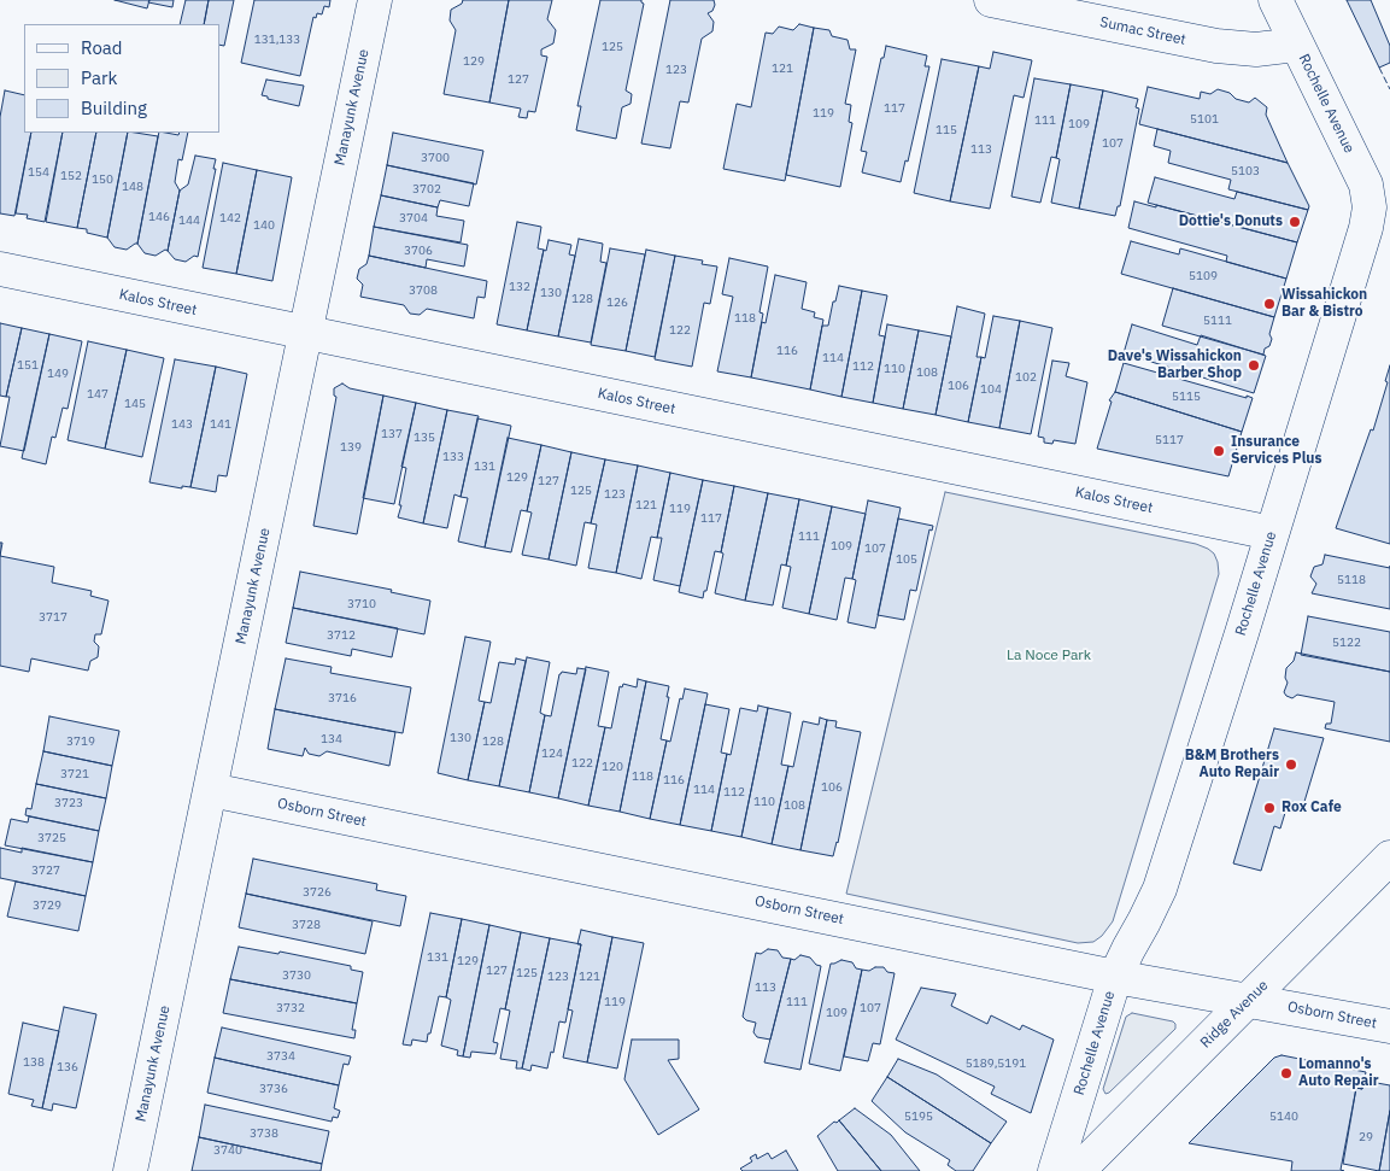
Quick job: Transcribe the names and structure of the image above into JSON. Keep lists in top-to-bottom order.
{
  "streets": {
    "street": [
      "Sumac Street",
      "Rochelle Avenue",
      "Manayunk Avenue",
      "Kalos Street",
      "Osborn Street",
      "Ridge Avenue"
    ]
  },
  "crossings": [
    ["Sumac Street", "Rochelle Avenue"],
    ["Rochelle Avenue", "Kalos Street"],
    ["Rochelle Avenue", "Osborn Street"],
    ["Manayunk Avenue", "Kalos Street"],
    ["Manayunk Avenue", "Osborn Street"],
    ["Osborn Street", "Ridge Avenue"]
  ],
  "parks": ["La Noce Park"],
  "places": [
    "Dottie's Donuts",
    "Wissahickon Bar & Bistro",
    "Dave's Wissahickon Barber Shop",
    "Insurance Services Plus",
    "B&M Brothers Auto Repair",
    "Rox Cafe",
    "Lomanno's Auto Repair"
  ],
  "house_numbers": [
    "131,133",
    "125",
    "129",
    "121",
    "123",
    "127",
    "117",
    "119",
    "5101",
    "111",
    "109",
    "115",
    "107",
    "113",
    "3700",
    "5103",
    "154",
    "152",
    "150",
    "148",
    "3702",
    "146",
    "142",
    "3704",
    "144",
    "140",
    "3706",
    "5109",
    "132",
    "3708",
    "130",
    "128",
    "126",
    "118",
    "5111",
    "122",
    "116",
    "114",
    "151",
    "112",
    "110",
    "108",
    "149",
    "102",
    "106",
    "104",
    "147",
    "5115",
    "145",
    "143",
    "141",
    "137",
    "135",
    "5117",
    "139",
    "133",
    "131",
    "129",
    "127",
    "125",
    "123",
    "121",
    "119",
    "117",
    "111",
    "109",
    "107",
    "105",
    "5118",
    "3710",
    "3717",
    "3712",
    "5122",
    "3716",
    "130",
    "134",
    "3719",
    "128",
    "124",
    "122",
    "120",
    "3721",
    "118",
    "116",
    "106",
    "114",
    "112",
    "110",
    "3723",
    "108",
    "3725",
    "3727",
    "3726",
    "3729",
    "3728",
    "131",
    "129",
    "127",
    "125",
    "3730",
    "123",
    "121",
    "113",
    "119",
    "111",
    "3732",
    "107",
    "109",
    "3734",
    "138",
    "5189,5191",
    "136",
    "3736",
    "5195",
    "5140",
    "3738",
    "29",
    "3740"
  ],
  "legend": ["Road", "Park", "Building"]
}
